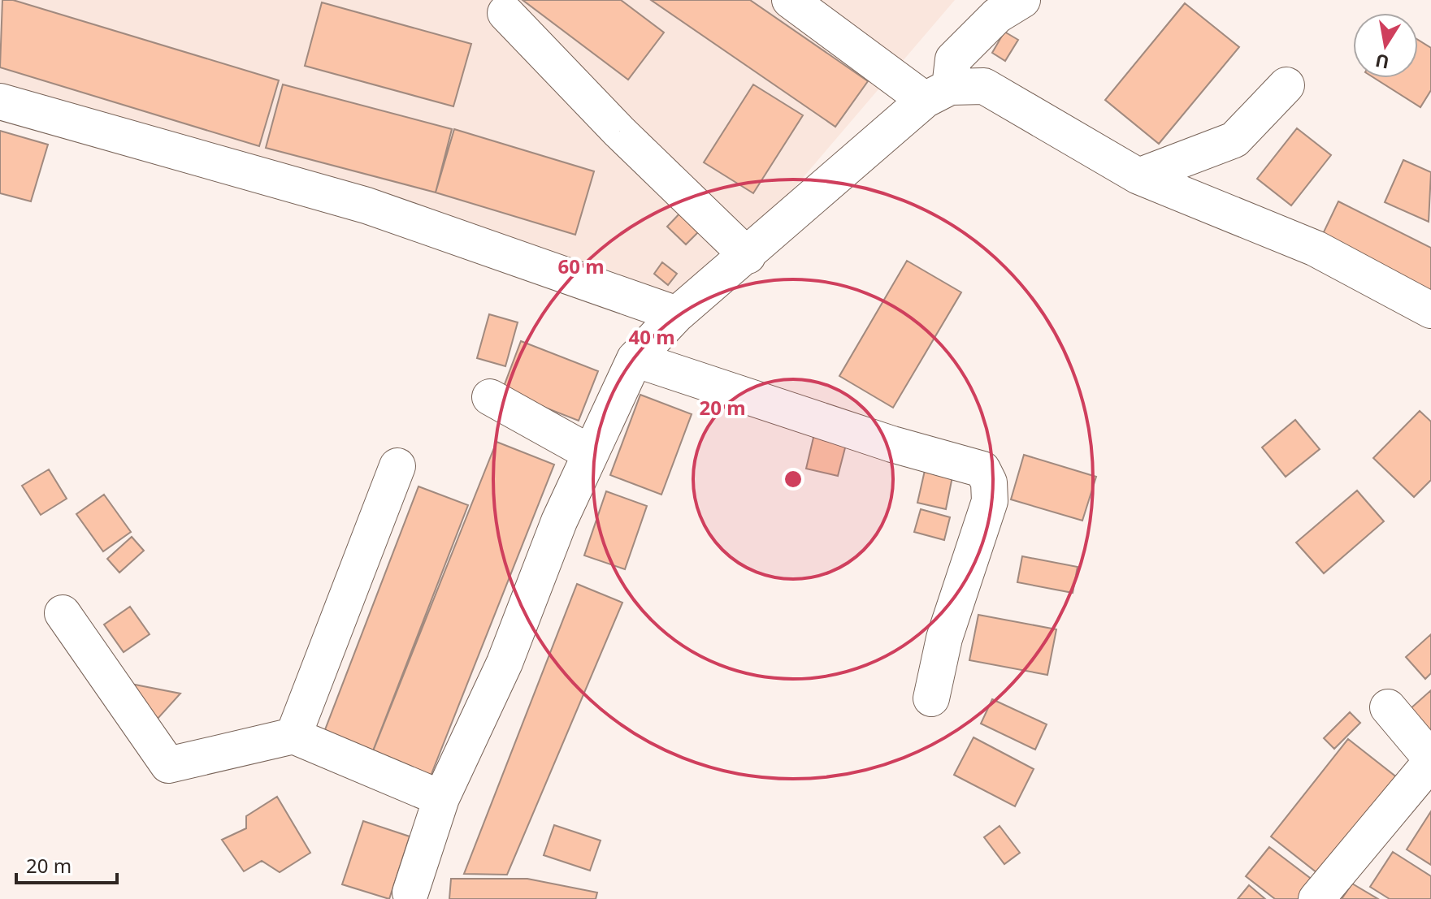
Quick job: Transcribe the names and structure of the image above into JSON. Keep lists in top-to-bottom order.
{
  "scale_bar": "20 m",
  "north": "bottom",
  "rings": ["60 m", "40 m", "20 m"]
}
